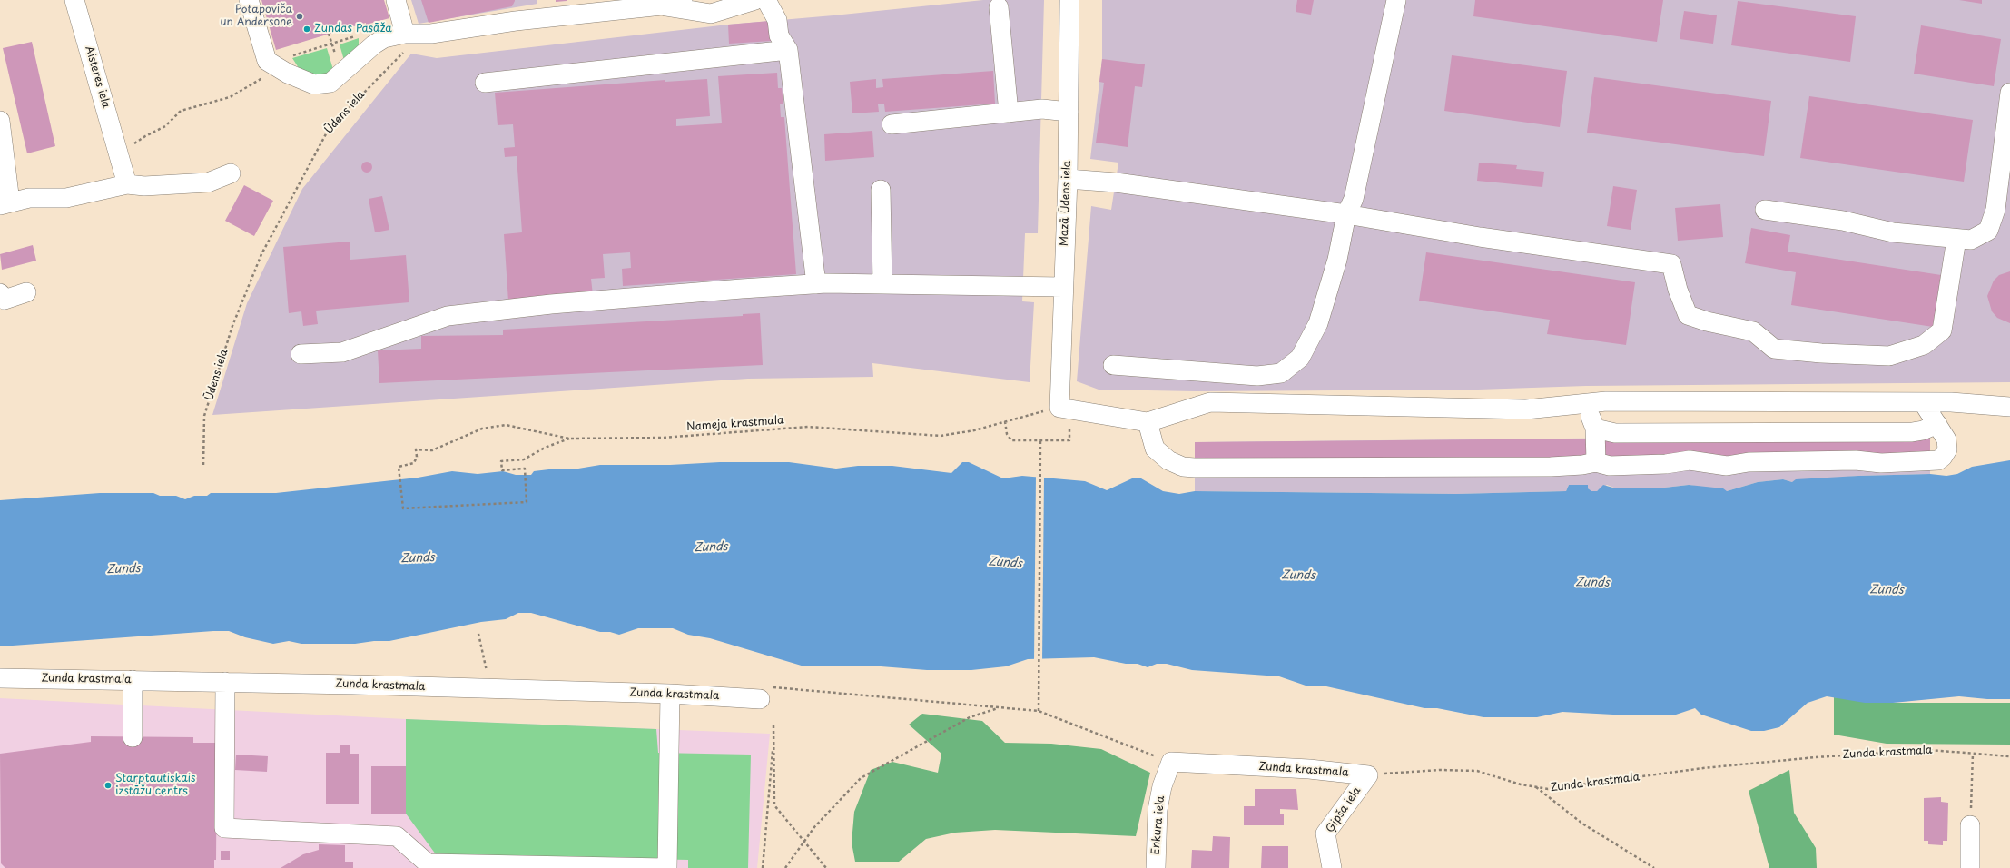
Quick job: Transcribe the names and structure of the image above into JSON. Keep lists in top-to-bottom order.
{
  "streets": {
    "street": [
      "Aisteres iela",
      "Mazā Ūdens iela",
      "Zunda krastmala",
      "Ģipša iela",
      "Enkura iela"
    ],
    "path": ["Ūdens iela", "Nameja krastmala"]
  },
  "crossings": [
    ["Mazā Ūdens iela", "Nameja krastmala"],
    ["Zunda krastmala", "Ģipša iela"],
    ["Zunda krastmala", "Enkura iela"]
  ],
  "water": ["Zunds"],
  "places": ["Potapoviča un Andersone", "Zundas Pasāža", "Starptautiskais izstāžu centrs"]
}
